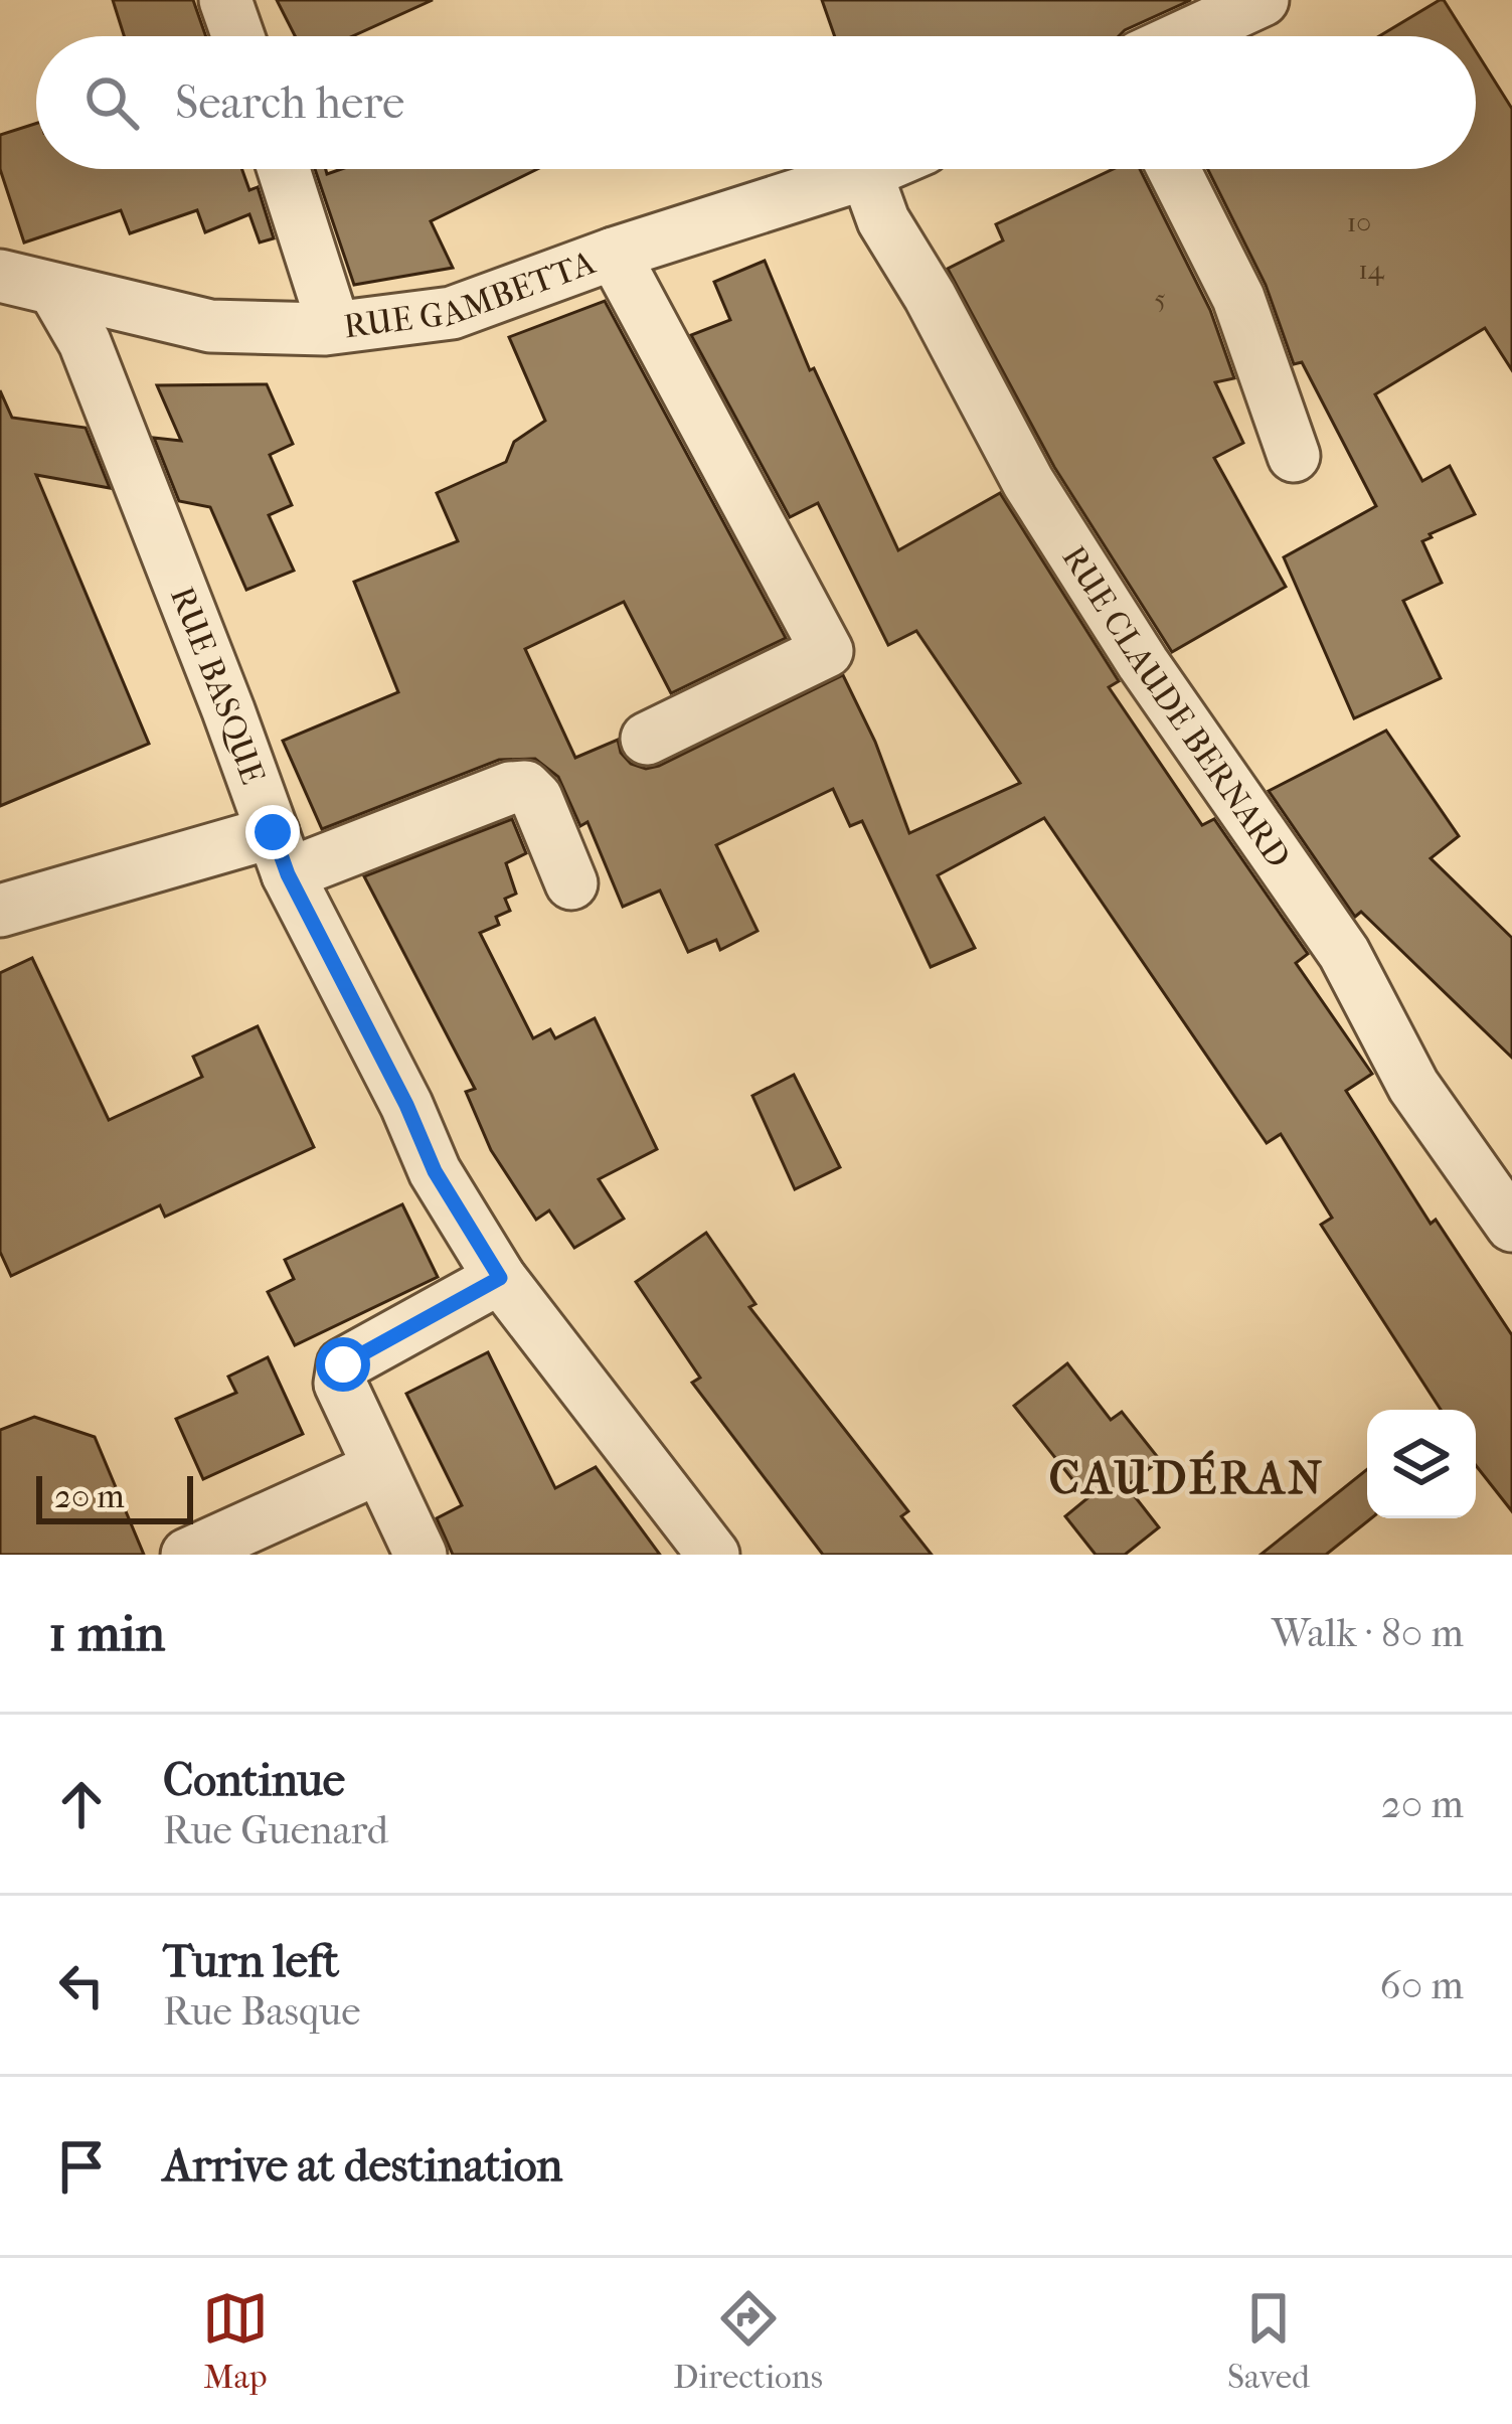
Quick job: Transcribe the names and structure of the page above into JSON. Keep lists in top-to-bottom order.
{
  "streets": {
    "street": ["RUE GAMBETTA", "RUE BASQUE", "RUE CLAUDE BERNARD"]
  },
  "crossings": [
    ["RUE GAMBETTA", "RUE BASQUE"],
    ["RUE GAMBETTA", "RUE CLAUDE BERNARD"]
  ],
  "districts": ["CAUDÉRAN"],
  "house_numbers": ["10", "14", "5"],
  "scale_bar": "20 m",
  "page": {
    "search": "Search here",
    "scale": "20 m",
    "heading": ["1 min", "Walk · 80 m"],
    "list": [
      ["Continue", "Rue Guenard", "20 m"],
      ["Turn left", "Rue Basque", "60 m"],
      "Arrive at destination"
    ],
    "nav": ["Map", "Directions", "Saved"]
  }
}
